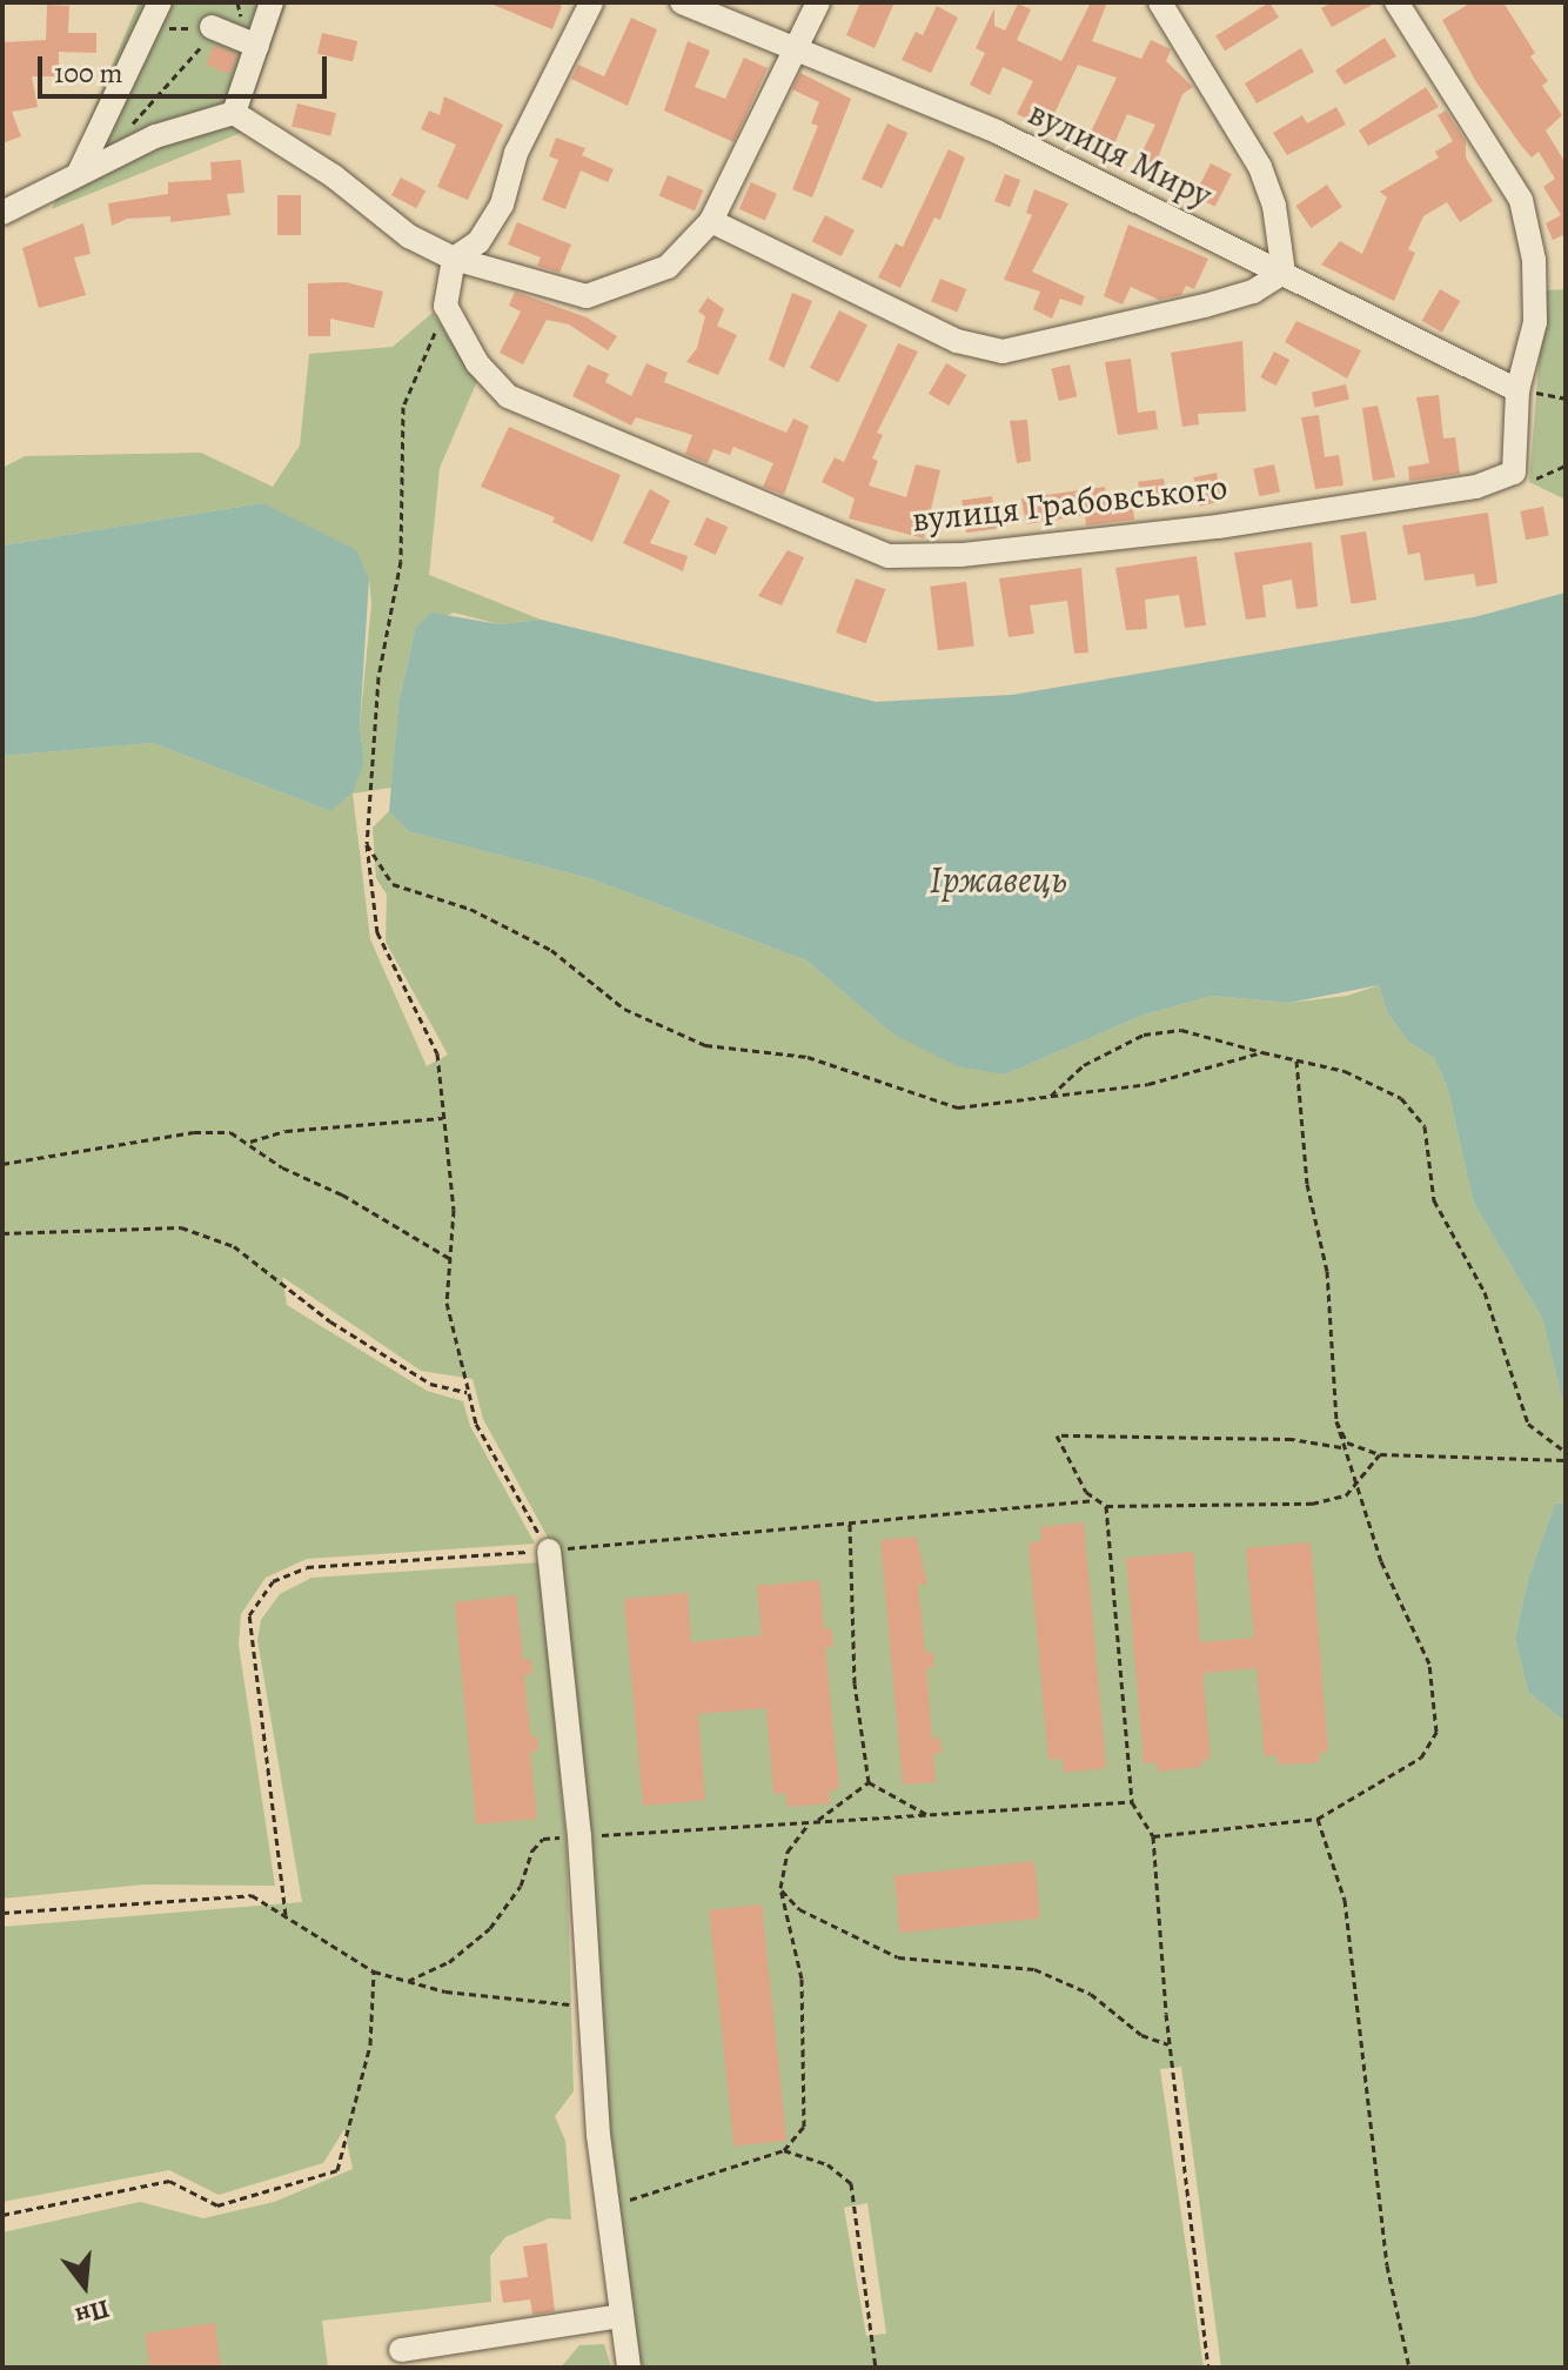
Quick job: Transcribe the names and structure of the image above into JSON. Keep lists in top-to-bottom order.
{
  "streets": {
    "street": ["вулиця Миру", "вулиця Грабовського"]
  },
  "water": ["Іржавець"],
  "scale_bar": "100 m",
  "north": "bottom"
}
